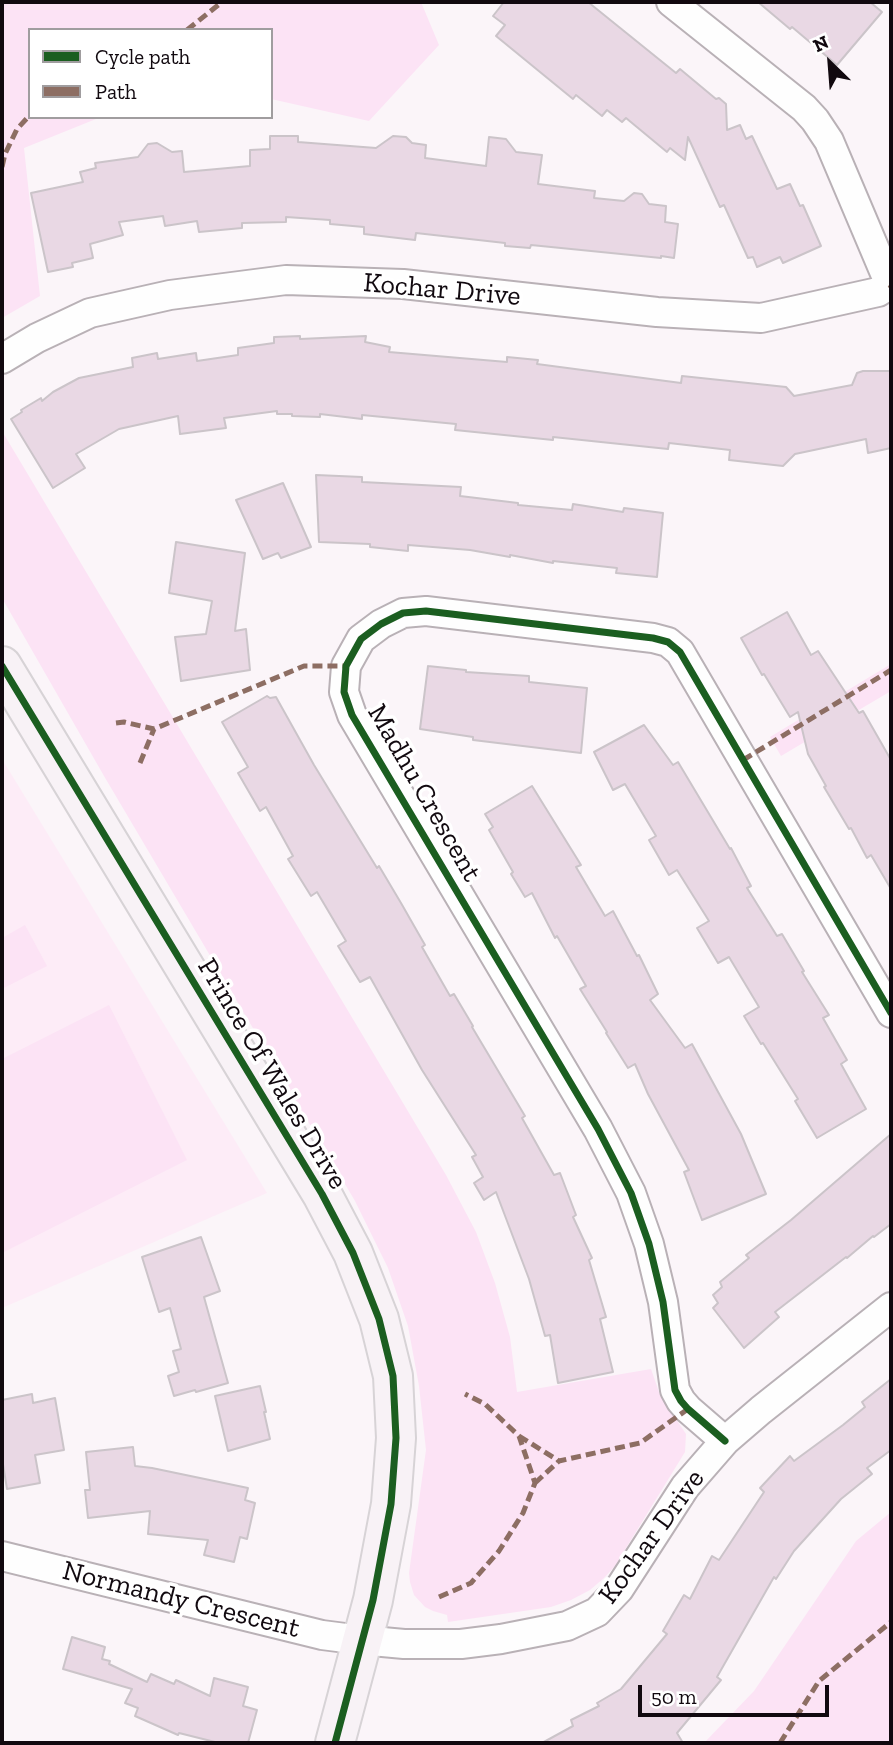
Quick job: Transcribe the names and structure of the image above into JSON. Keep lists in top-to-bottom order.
{
  "streets": {
    "main road": ["Prince Of Wales Drive"],
    "street": ["Kochar Drive", "Madhu Crescent", "Normandy Crescent"]
  },
  "crossings": [
    ["Kochar Drive", "Madhu Crescent"],
    ["Kochar Drive", "Prince Of Wales Drive"],
    ["Kochar Drive", "Normandy Crescent"],
    ["Prince Of Wales Drive", "Normandy Crescent"]
  ],
  "legend": ["Cycle path", "Path"],
  "scale_bar": "50 m",
  "north": "top left"
}
